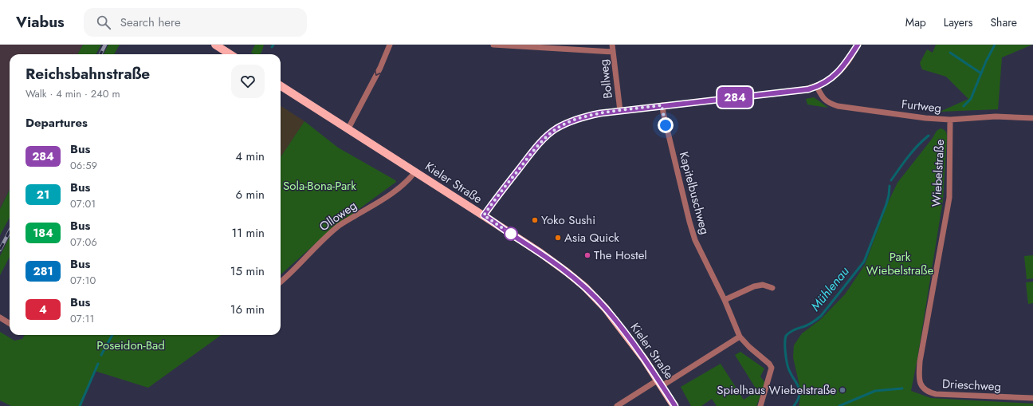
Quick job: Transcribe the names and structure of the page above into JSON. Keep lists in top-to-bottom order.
{
  "streets": {
    "main road": ["Kieler Straße"],
    "street": [
      "Bollweg",
      "Furtweg",
      "Wiebelstraße",
      "Kapitelbuschweg",
      "Olloweg",
      "Drieschweg"
    ]
  },
  "crossings": [
    ["Furtweg", "Wiebelstraße"],
    ["Wiebelstraße", "Drieschweg"],
    ["Kieler Straße", "Olloweg"]
  ],
  "water": ["Mühlenau"],
  "parks": ["Sola-Bona-Park", "Park Wiebelstraße", "Poseidon-Bad"],
  "places": [
    "Yoko Sushi",
    "Asia Quick",
    "The Hostel",
    "Spielhaus Wiebelstraße"
  ],
  "lines": ["bus line 284"],
  "page": {
    "header": "Viabus",
    "search": "Search here",
    "nav": ["Map", "Layers", "Share"],
    "on_map": "284",
    "heading": [
      ["Reichsbahnstraße", "Walk · 4 min · 240 m"],
      "Departures"
    ],
    "list": [
      {
        "mark": "284",
        "name": "Bus",
        "note": "06:59",
        "value": "4 min"
      },
      {
        "mark": "21",
        "name": "Bus",
        "note": "07:01",
        "value": "6 min"
      },
      {
        "mark": "184",
        "name": "Bus",
        "note": "07:06",
        "value": "11 min"
      },
      {
        "mark": "281",
        "name": "Bus",
        "note": "07:10",
        "value": "15 min"
      },
      {
        "mark": "4",
        "name": "Bus",
        "note": "07:11",
        "value": "16 min"
      }
    ]
  }
}
